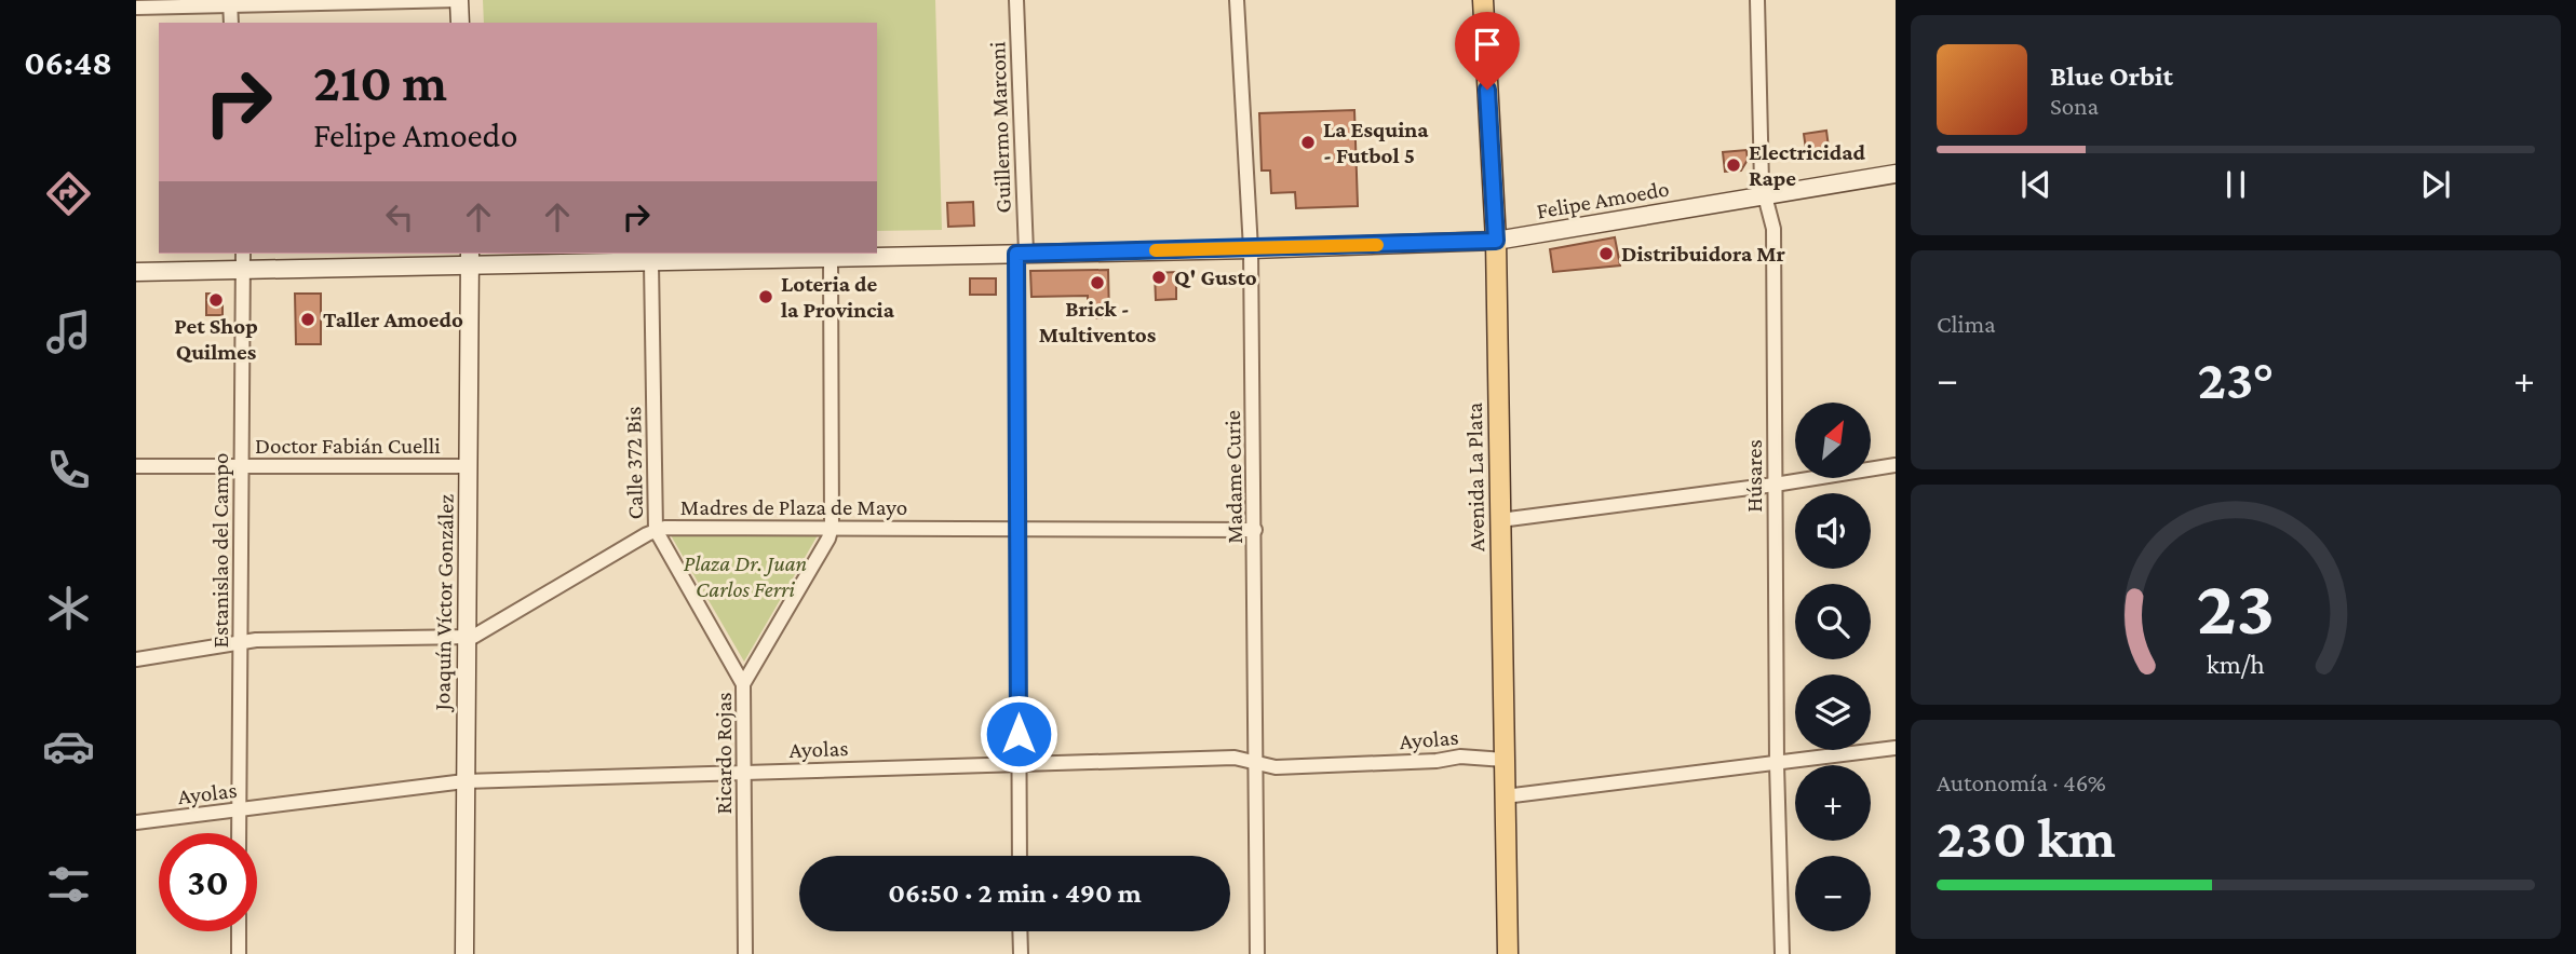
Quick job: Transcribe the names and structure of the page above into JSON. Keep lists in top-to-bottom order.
{
  "streets": {
    "main road": ["Felipe Amoedo", "Avenida La Plata", "Joaquín Víctor González"],
    "street": [
      "Guillermo Marconi",
      "Doctor Fabián Cuelli",
      "Calle 372 Bis",
      "Húsares",
      "Madame Curie",
      "Madres de Plaza de Mayo",
      "Estanislao del Campo",
      "Ayolas",
      "Ricardo Rojas"
    ]
  },
  "crossings": [
    ["Guillermo Marconi", "Felipe Amoedo"],
    ["Guillermo Marconi", "Madres de Plaza de Mayo"],
    ["Guillermo Marconi", "Ayolas"],
    ["Felipe Amoedo", "Calle 372 Bis"],
    ["Felipe Amoedo", "Húsares"],
    ["Felipe Amoedo", "Madame Curie"],
    ["Felipe Amoedo", "Avenida La Plata"],
    ["Felipe Amoedo", "Estanislao del Campo"],
    ["Felipe Amoedo", "Joaquín Víctor González"],
    ["Felipe Amoedo", "Ricardo Rojas"],
    ["Doctor Fabián Cuelli", "Estanislao del Campo"],
    ["Doctor Fabián Cuelli", "Joaquín Víctor González"],
    ["Calle 372 Bis", "Madres de Plaza de Mayo"],
    ["Calle 372 Bis", "Ricardo Rojas"],
    ["Madame Curie", "Madres de Plaza de Mayo"],
    ["Madame Curie", "Ayolas"],
    ["Avenida La Plata", "Ayolas"],
    ["Madres de Plaza de Mayo", "Estanislao del Campo"],
    ["Madres de Plaza de Mayo", "Joaquín Víctor González"],
    ["Madres de Plaza de Mayo", "Ricardo Rojas"],
    ["Estanislao del Campo", "Ayolas"],
    ["Joaquín Víctor González", "Ayolas"],
    ["Ayolas", "Ricardo Rojas"]
  ],
  "parks": ["Plaza Dr. Juan Carlos Ferri"],
  "places": [
    "La Esquina - Futbol 5",
    "Electricidad Rape",
    "Distribuidora Mr",
    "Q' Gusto",
    "Brick - Multiventos",
    "Loteria de la Provincia",
    "Pet Shop Quilmes",
    "Taller Amoedo"
  ],
  "north": "top right",
  "page": {
    "tabs": "06:48",
    "turn": ["210 m", "Felipe Amoedo"],
    "song": ["Blue Orbit", "Sona"],
    "tile": [
      "Clima",
      ["Autonomía · 46%", "230 km"]
    ],
    "heat": ["−", "23°", "+"],
    "map_buttons": ["+", "−"],
    "limit": "30",
    "trip": "06:50 · 2 min · 490 m",
    "gauge": ["23", "km/h"]
  }
}
